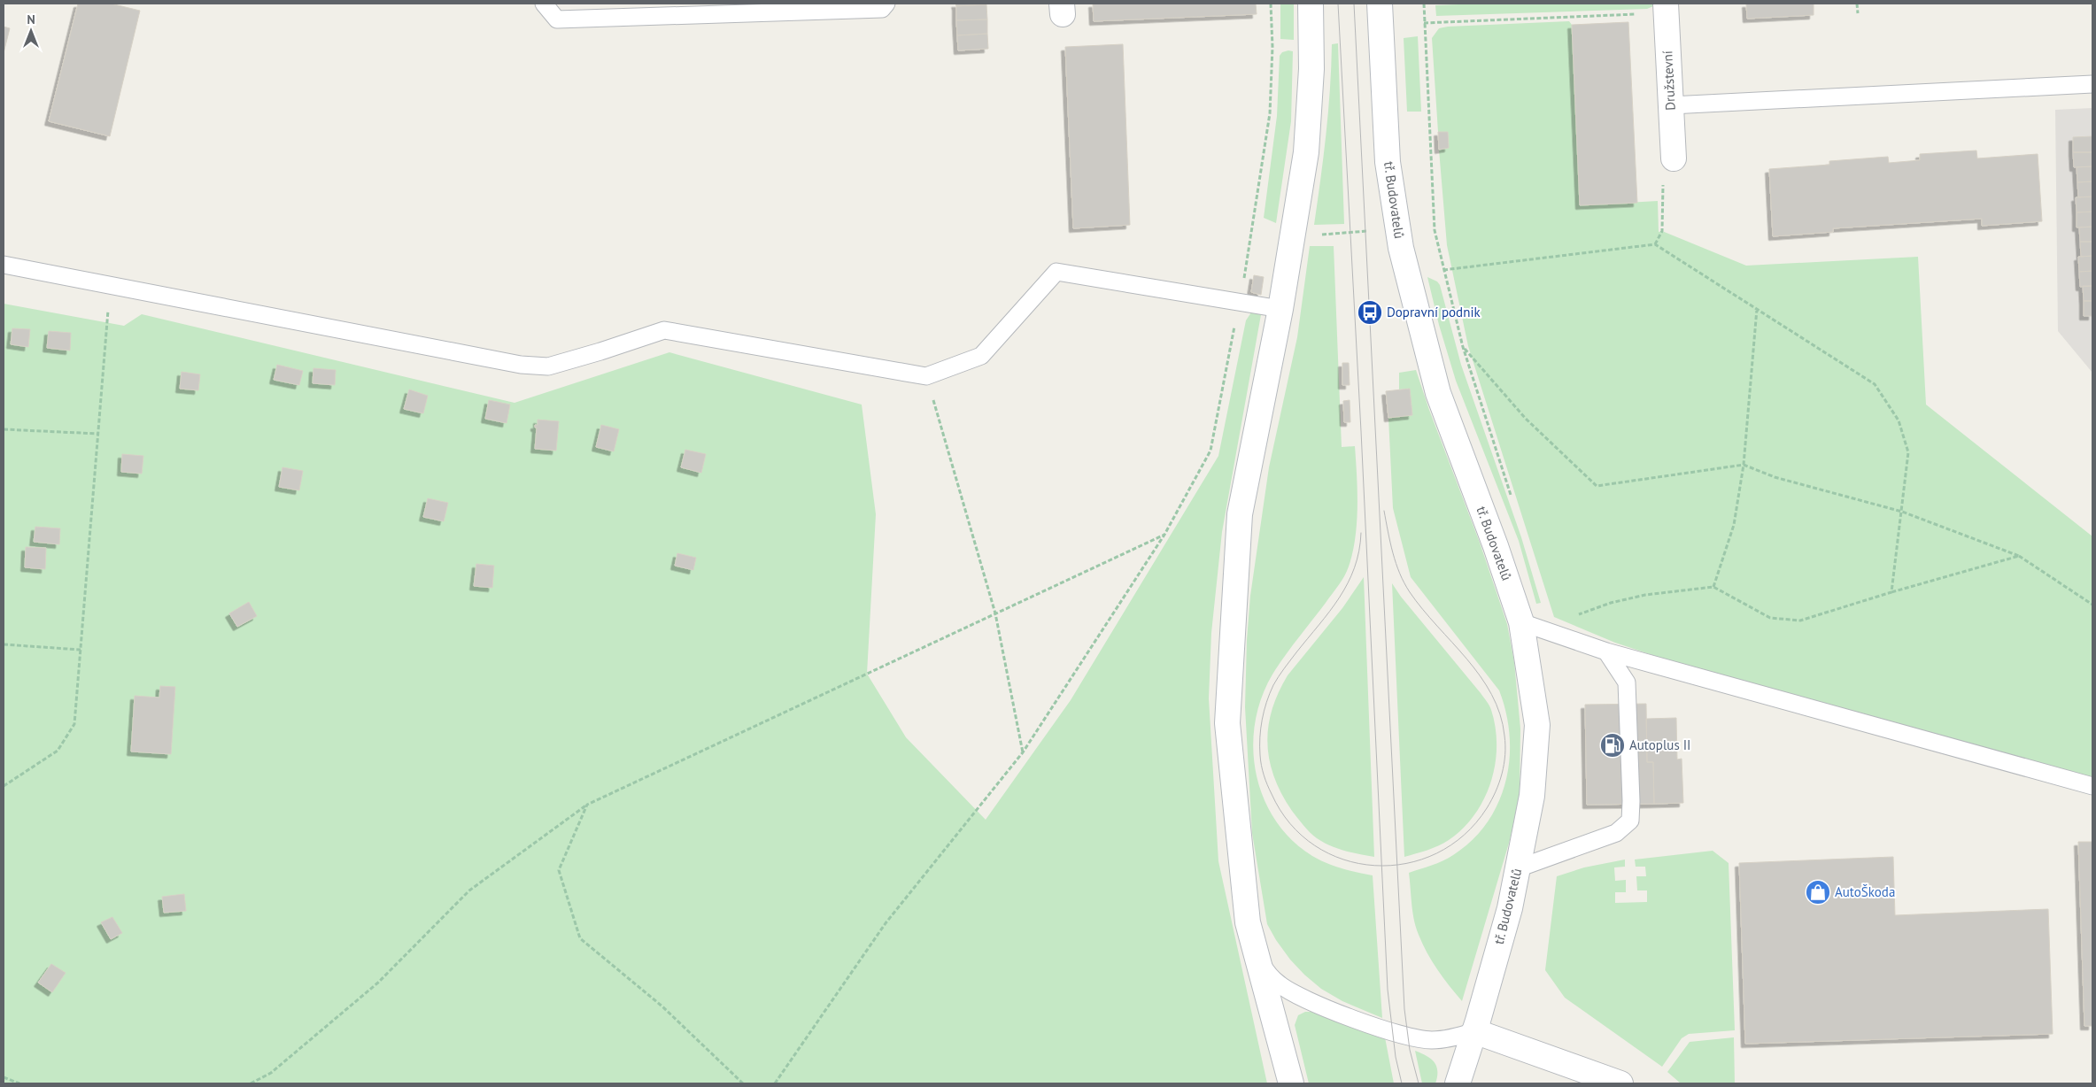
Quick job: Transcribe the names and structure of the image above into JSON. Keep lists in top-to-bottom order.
{
  "streets": {
    "street": ["Družstevní", "tř. Budovatelů"]
  },
  "places": {
    "bus stop": ["Dopravní podnik"],
    "fuel station": ["Autoplus II"],
    "shop": ["AutoŠkoda"]
  },
  "north": "top"
}
